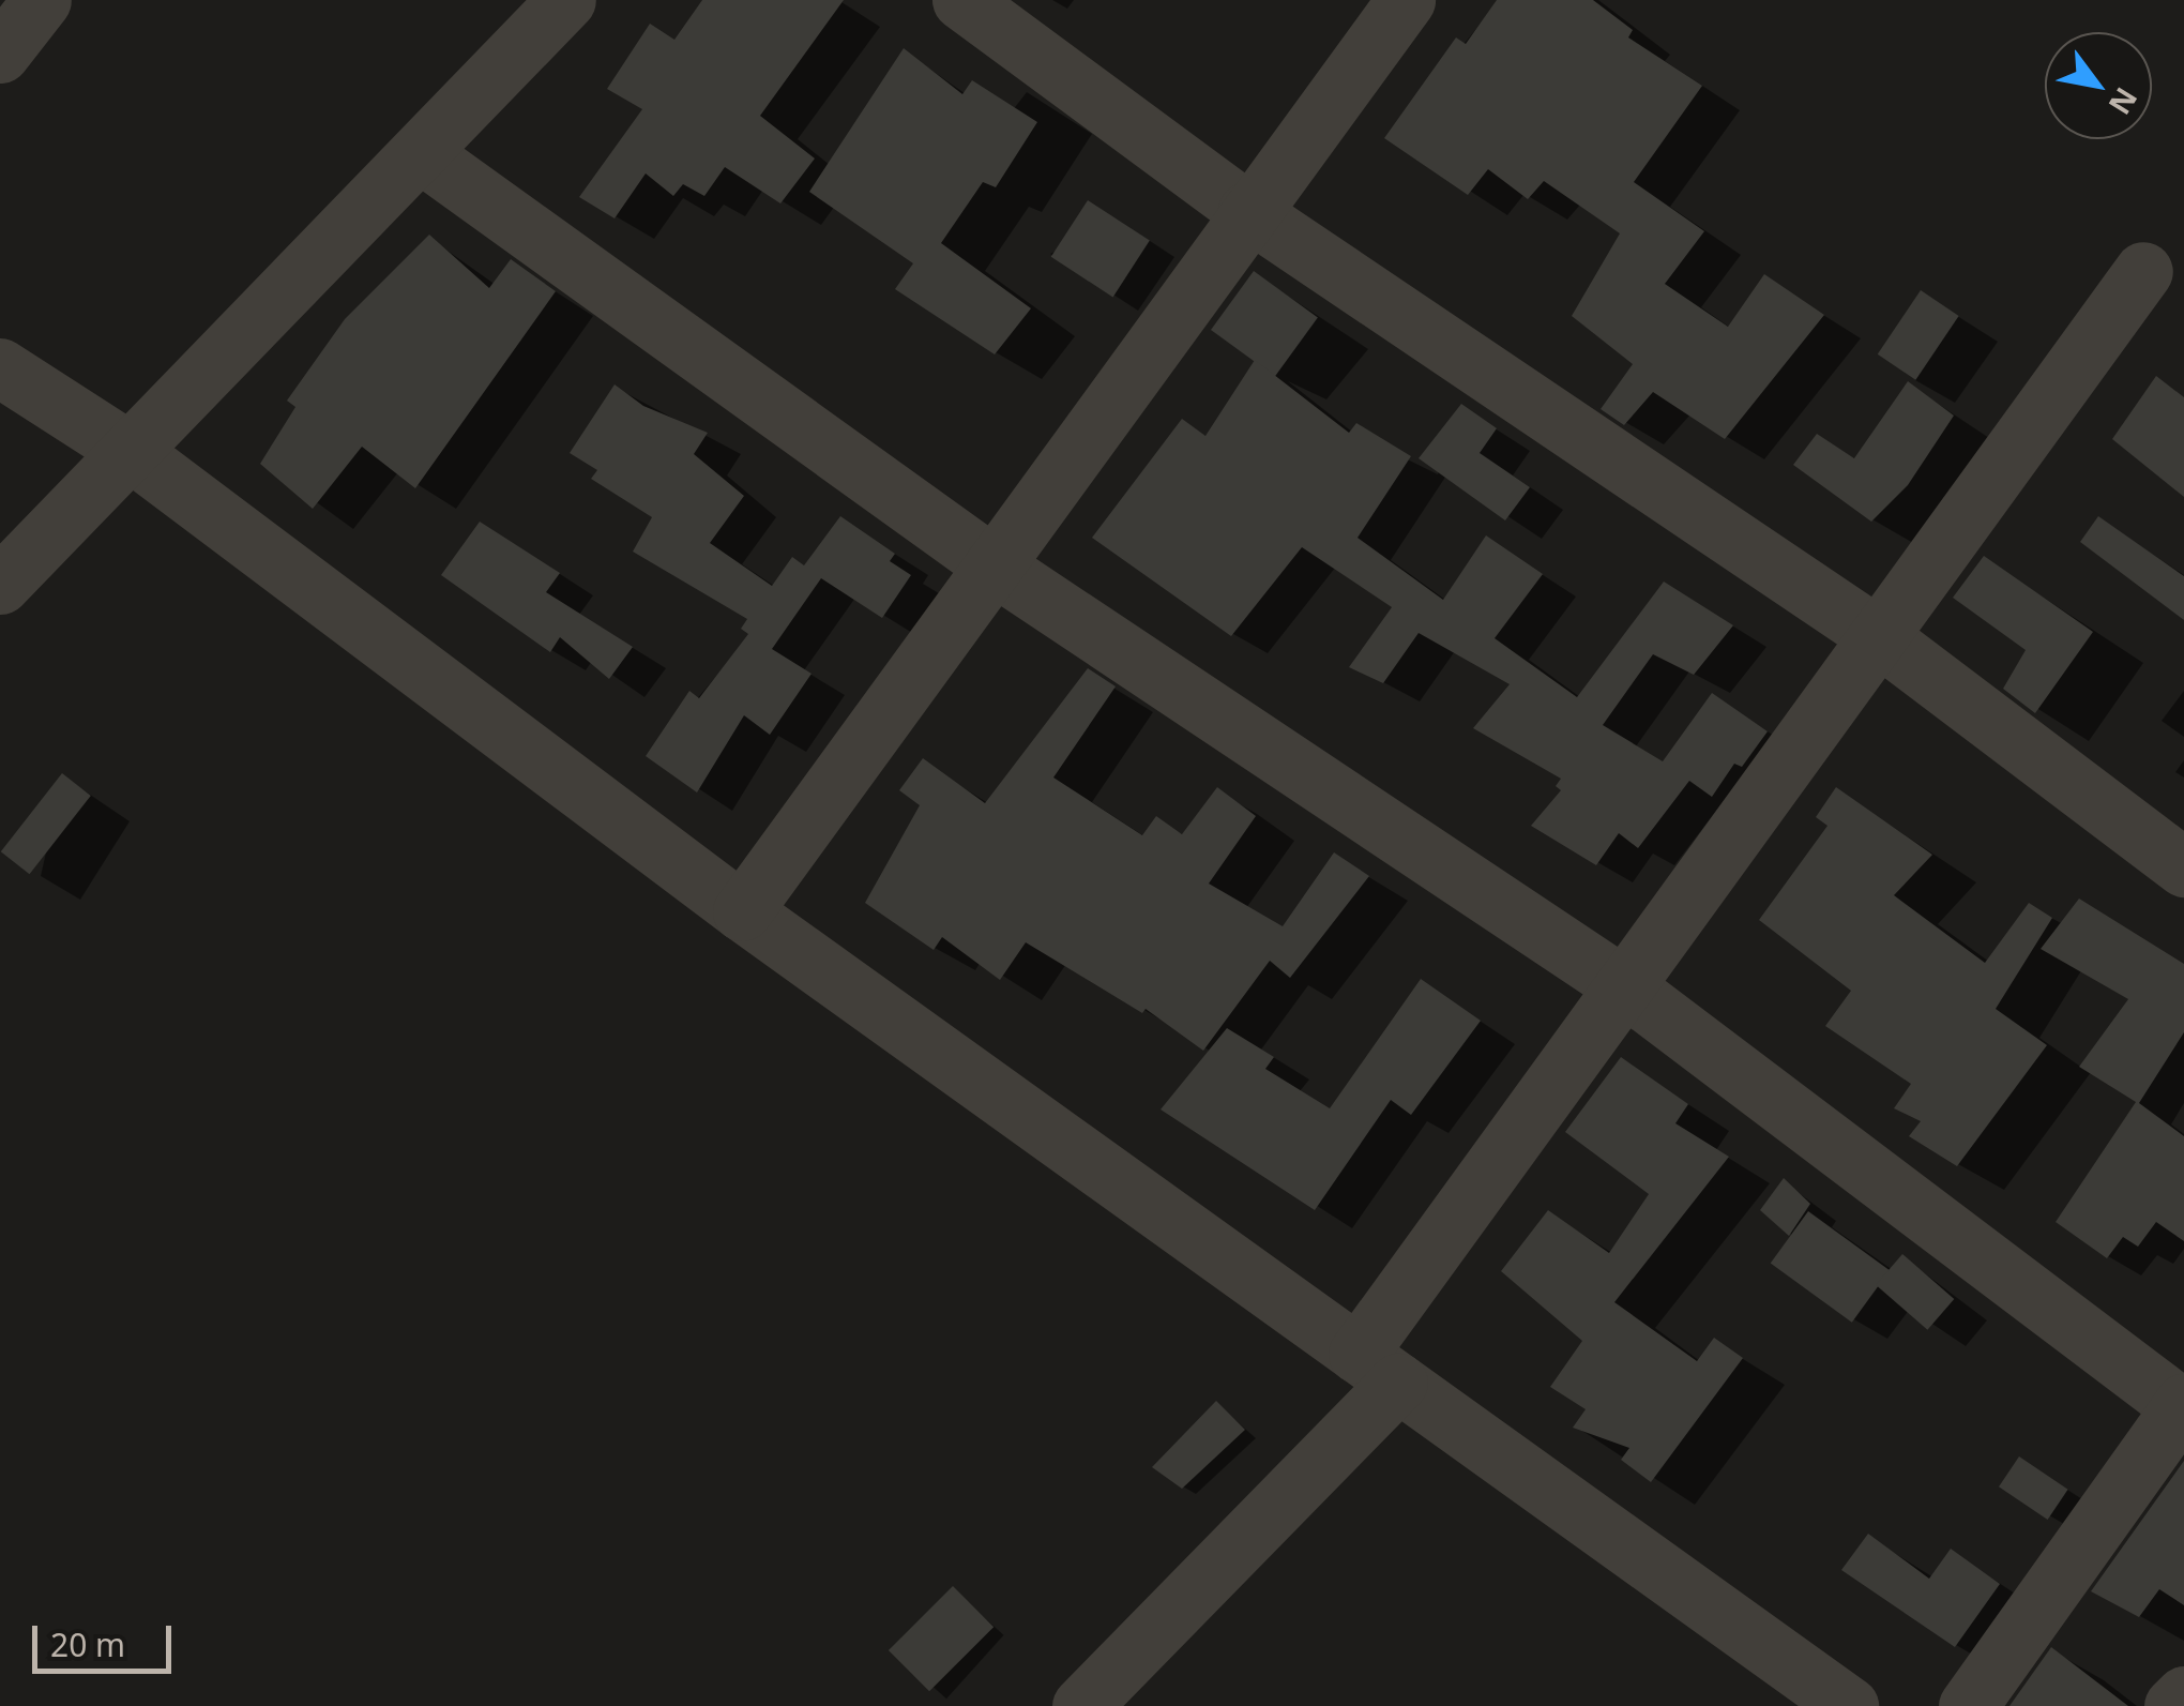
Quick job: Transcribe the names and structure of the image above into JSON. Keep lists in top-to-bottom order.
{
  "scale_bar": "20 m",
  "north": "bottom right"
}
